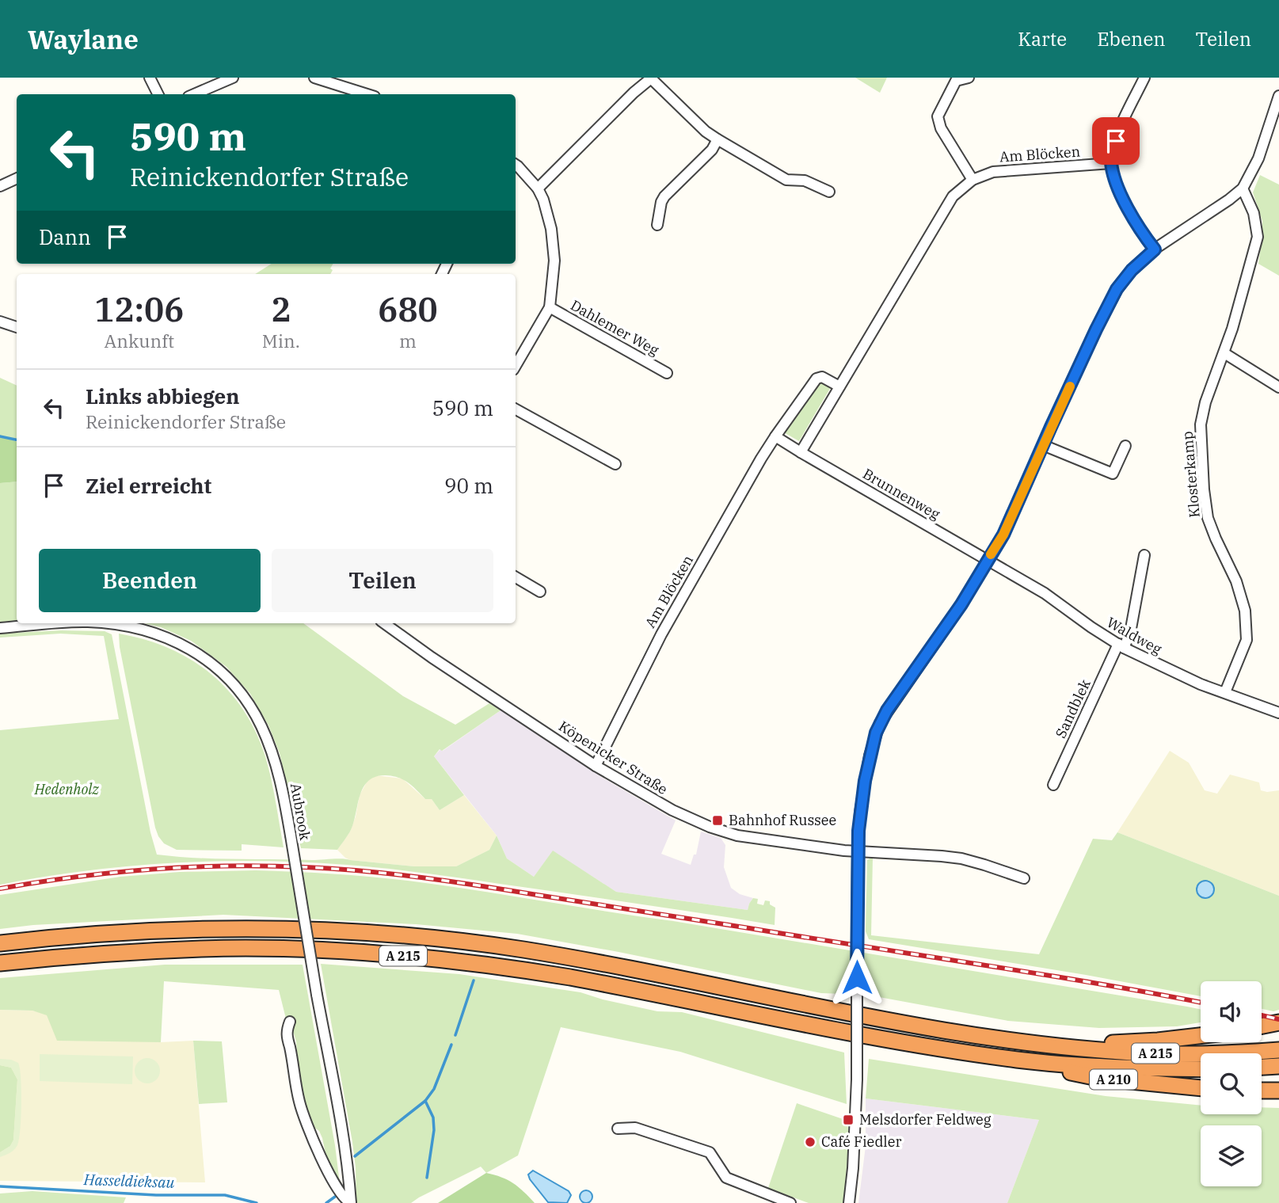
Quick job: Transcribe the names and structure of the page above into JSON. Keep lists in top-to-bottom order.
{
  "streets": {
    "highway": ["A 215", "A 210"],
    "street": [
      "Am Blöcken",
      "Dahlemer Weg",
      "Klosterkamp",
      "Brunnenweg",
      "Waldweg",
      "Sandblek",
      "Köpenicker Straße",
      "Aubrook"
    ]
  },
  "crossings": [
    ["Am Blöcken", "Brunnenweg"],
    ["Am Blöcken", "Köpenicker Straße"],
    ["Klosterkamp", "Waldweg"],
    ["Brunnenweg", "Waldweg"],
    ["Waldweg", "Sandblek"],
    ["A 215", "A 210"]
  ],
  "water": ["Hasseldieksau"],
  "parks": ["Hedenholz"],
  "places": {
    "transit": ["Bahnhof Russee", "Melsdorfer Feldweg"],
    "other": ["Café Fiedler"]
  },
  "page": {
    "header": "Waylane",
    "nav": ["Karte", "Ebenen", "Teilen"],
    "turn": ["590 m", "Reinickendorfer Straße"],
    "then": "Dann",
    "eta": [
      "12:06",
      "Ankunft",
      "2",
      "Min.",
      "680",
      "m"
    ],
    "list": [
      {
        "name": "Links abbiegen",
        "note": "Reinickendorfer Straße",
        "value": "590 m"
      },
      {
        "name": "Ziel erreicht",
        "value": "90 m"
      }
    ],
    "buttons": ["Beenden", "Teilen"]
  }
}
